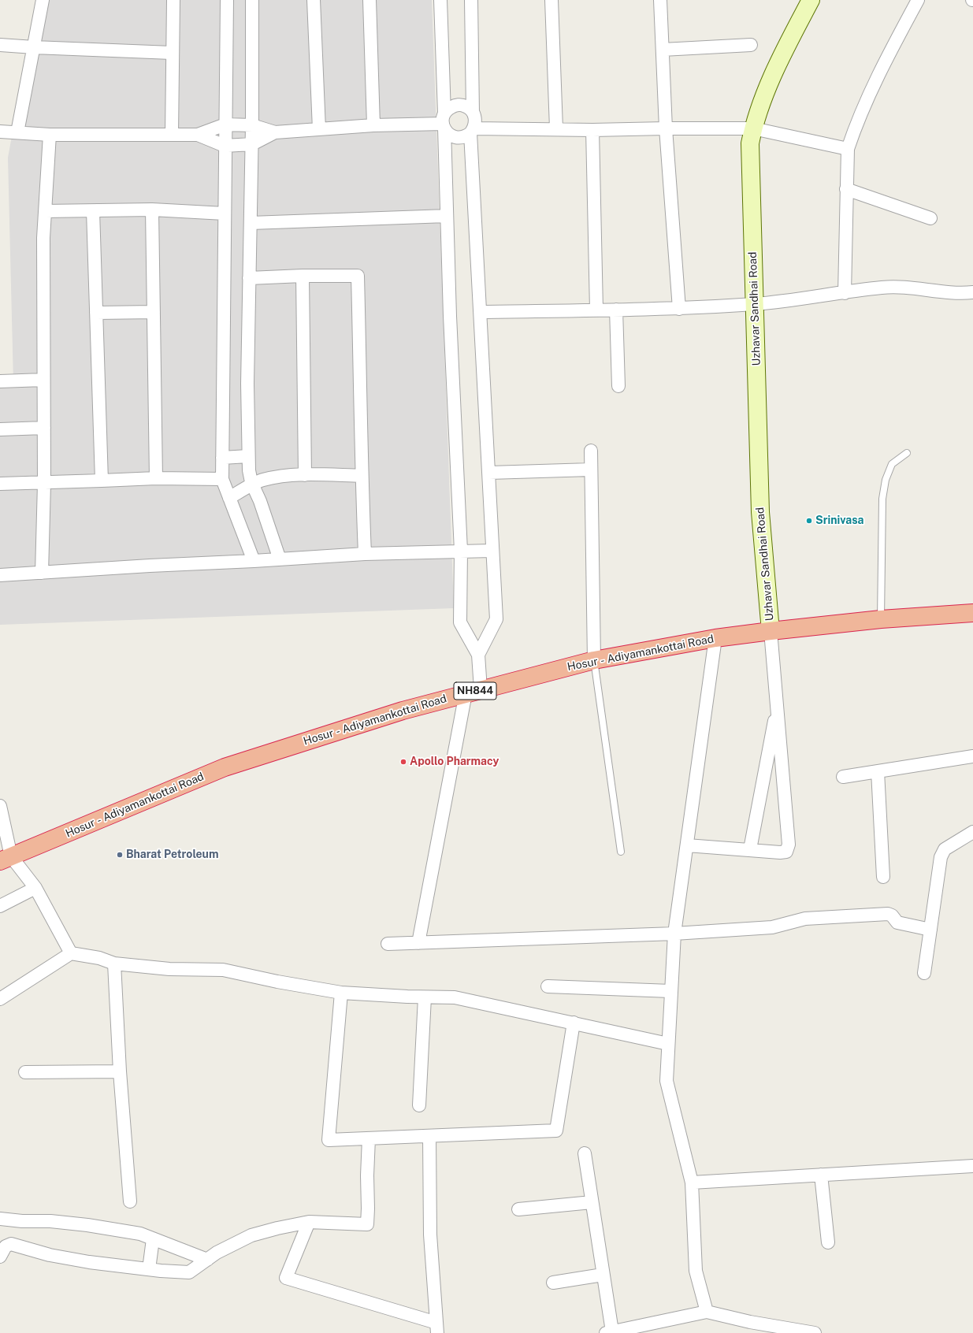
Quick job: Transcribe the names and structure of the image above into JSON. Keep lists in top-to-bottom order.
{
  "streets": {
    "highway": ["Hosur - Adiyamankottai Road", "NH844"],
    "main road": ["Uzhavar Sandhai Road"]
  },
  "crossings": [
    ["Uzhavar Sandhai Road", "Hosur - Adiyamankottai Road"]
  ],
  "places": ["Srinivasa", "Apollo Pharmacy", "Bharat Petroleum"]
}
